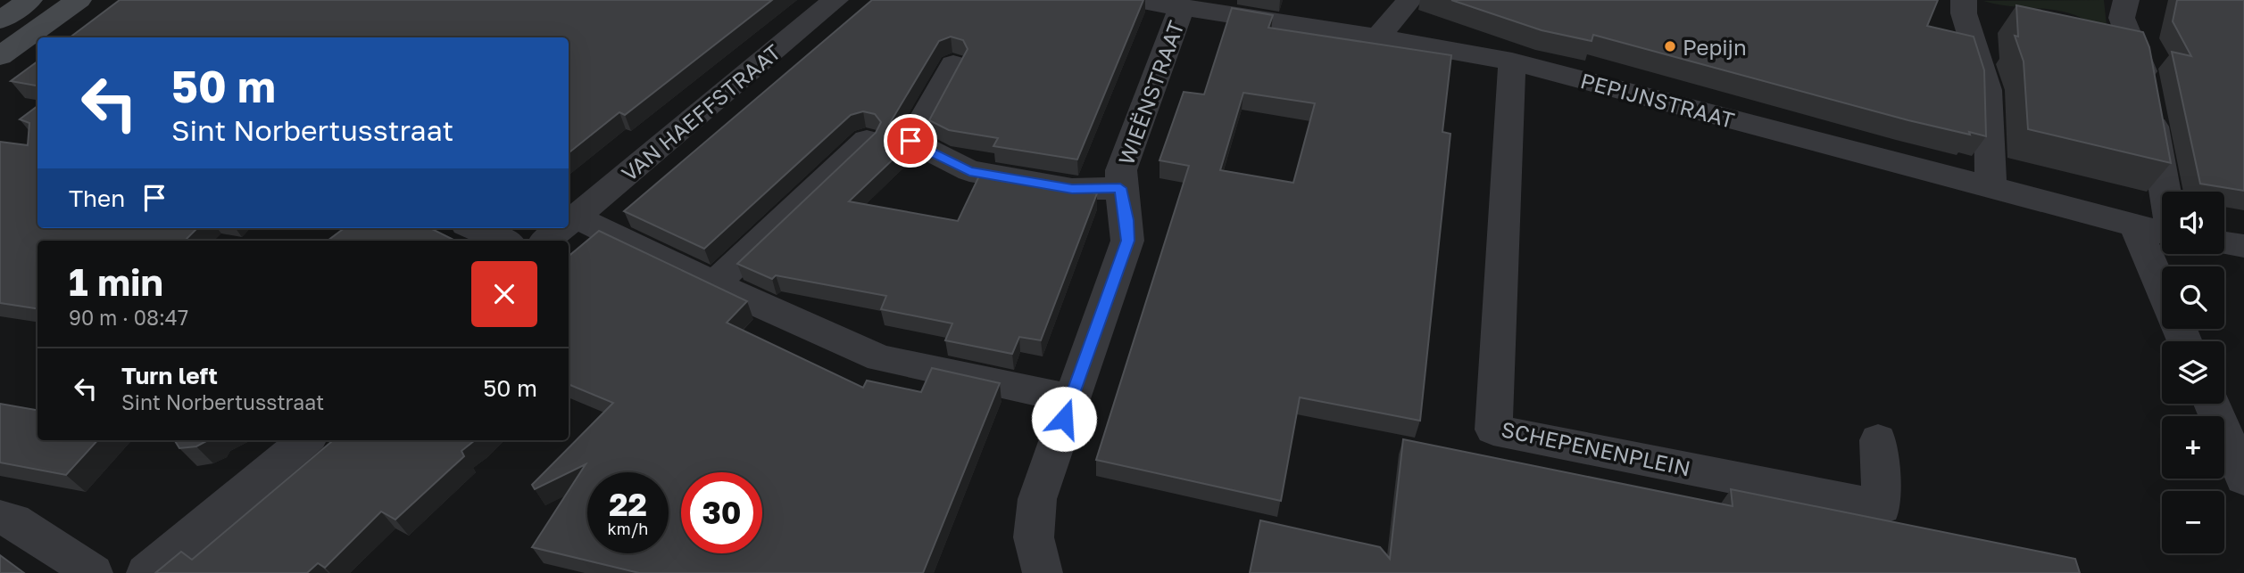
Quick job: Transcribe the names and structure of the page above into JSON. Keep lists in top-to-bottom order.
{
  "streets": {
    "street": [
      "WIEËNSTRAAT",
      "PEPIJNSTRAAT",
      "VAN HAEFFSTRAAT",
      "SCHEPENENPLEIN"
    ]
  },
  "crossings": [
    ["WIEËNSTRAAT", "PEPIJNSTRAAT"],
    ["PEPIJNSTRAAT", "SCHEPENENPLEIN"]
  ],
  "places": ["Pepijn"],
  "page": {
    "turn": ["50 m", "Sint Norbertusstraat"],
    "then": "Then",
    "map_buttons": ["+", "−"],
    "heading": ["1 min", "90 m · 08:47"],
    "list": [
      {
        "name": "Turn left",
        "note": "Sint Norbertusstraat",
        "value": "50 m"
      }
    ],
    "speed": "22 km/h",
    "limit": "30"
  }
}
